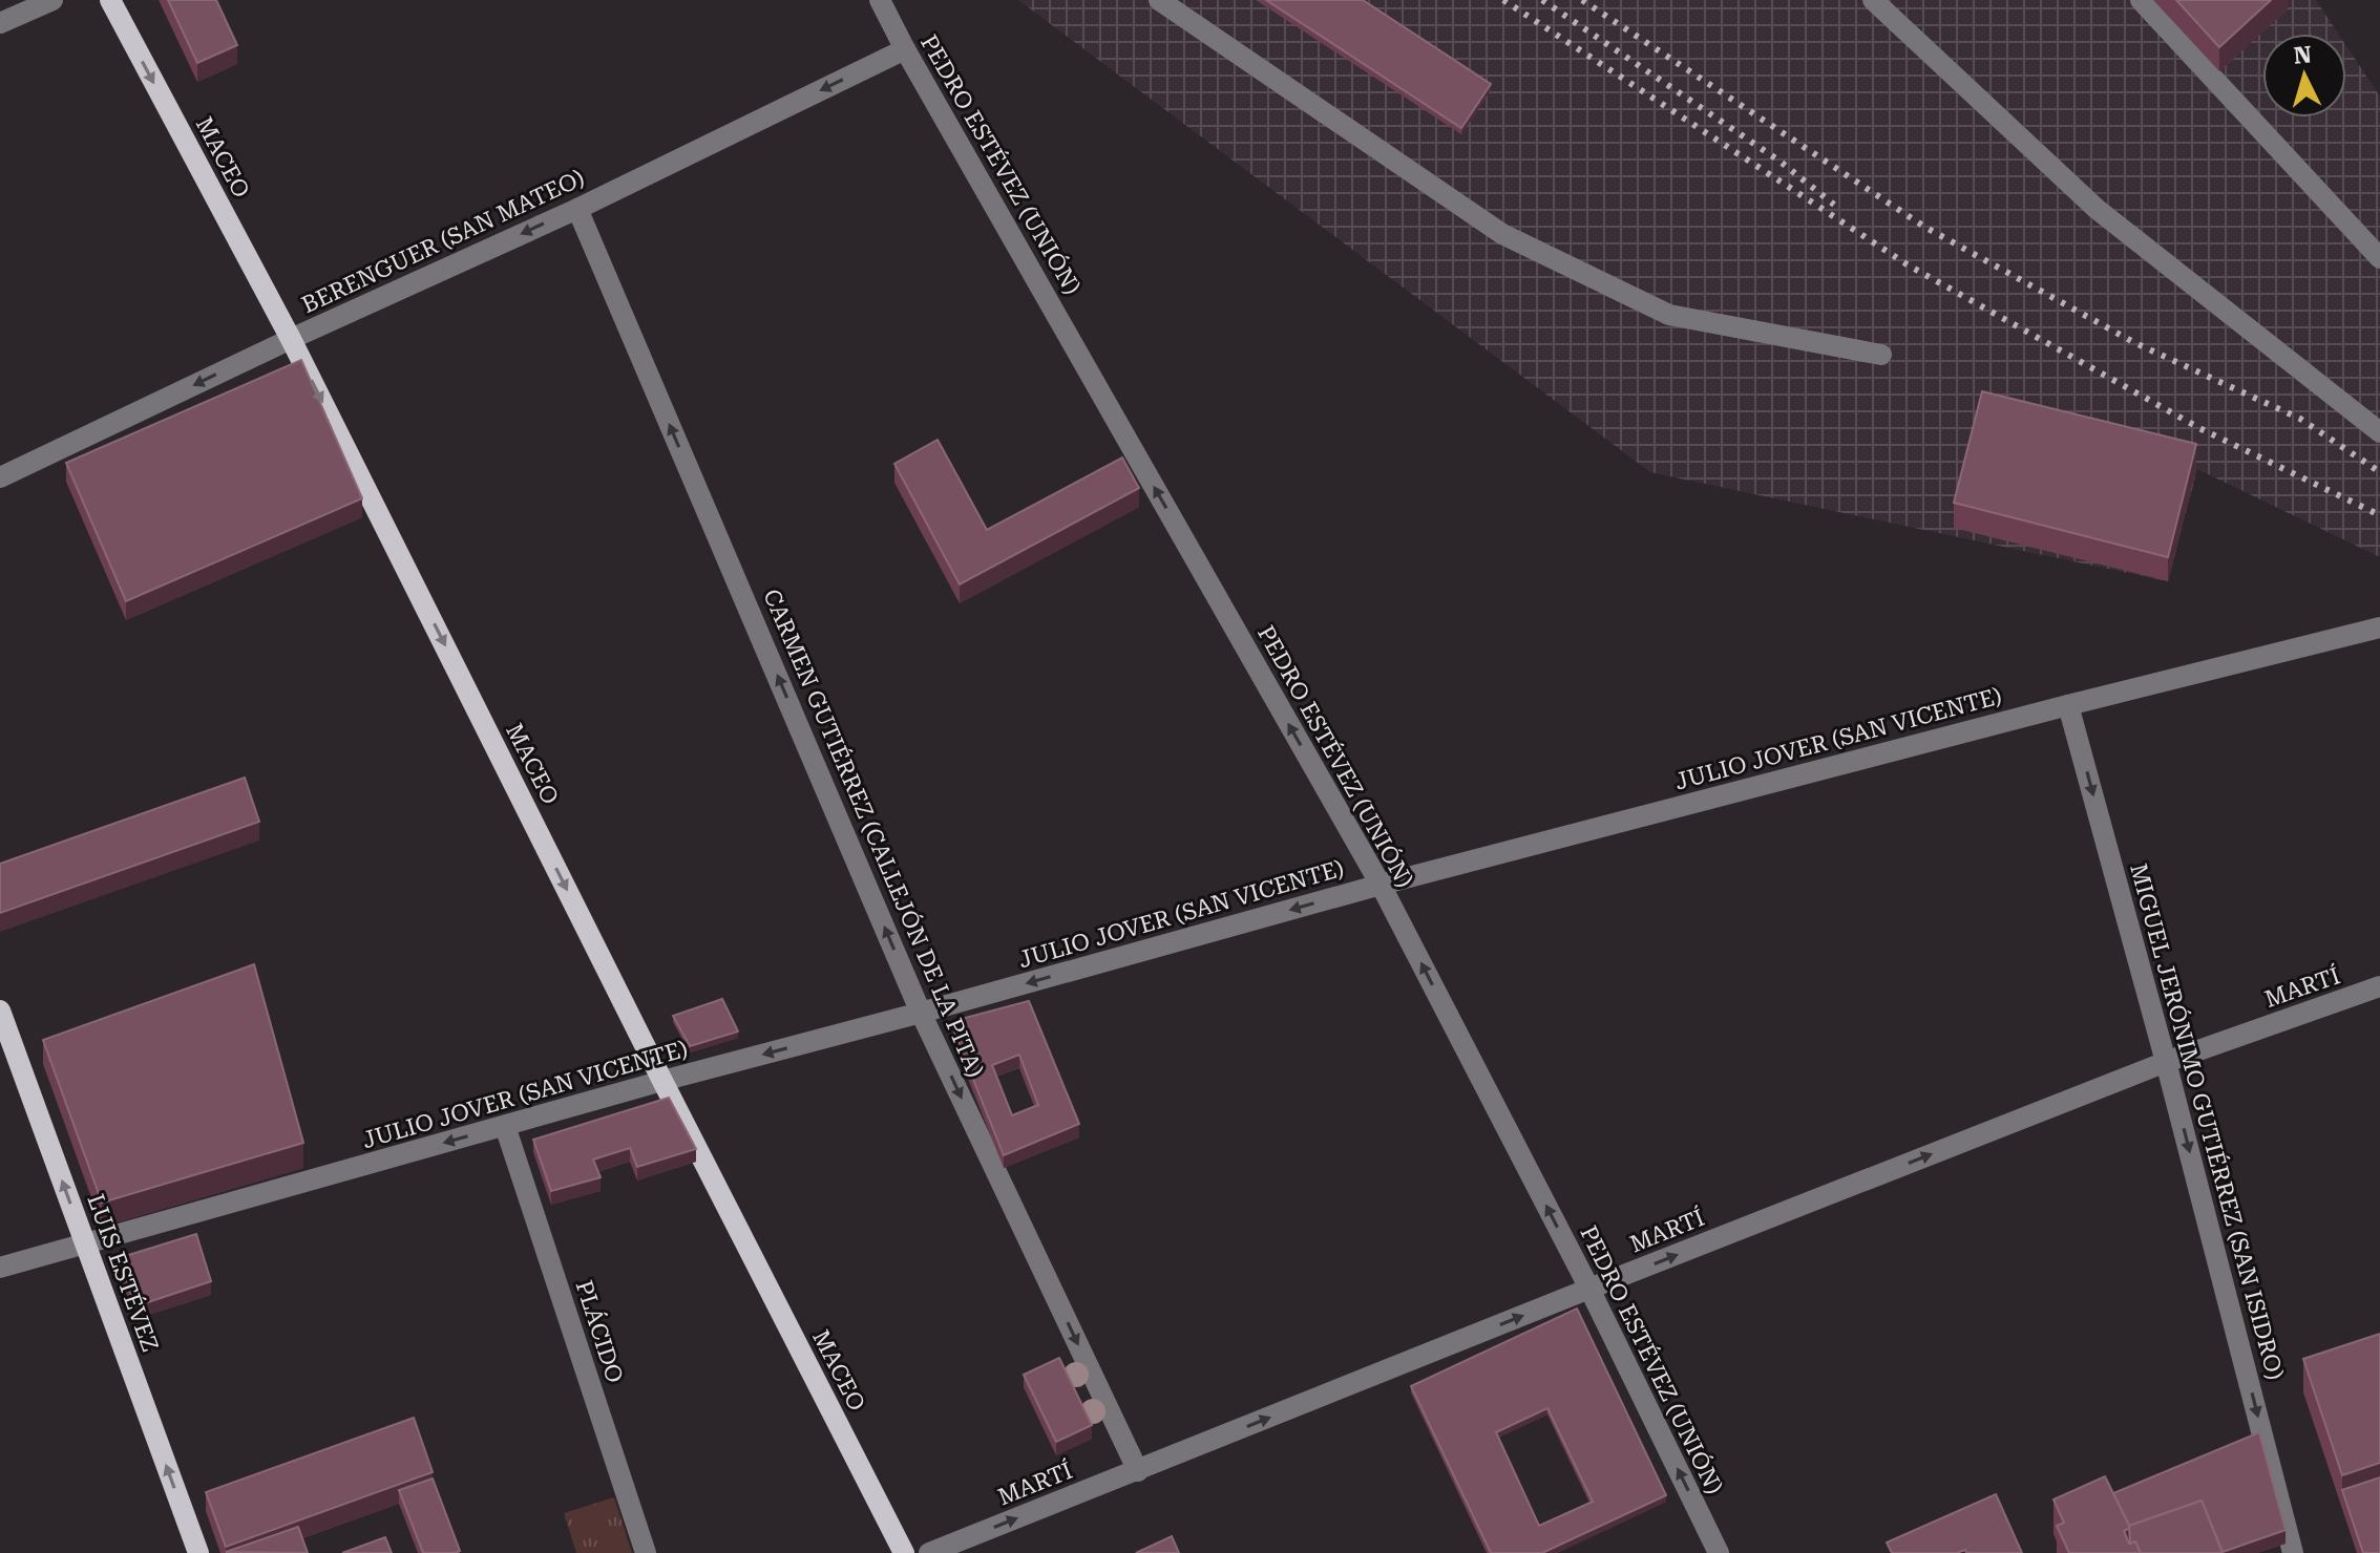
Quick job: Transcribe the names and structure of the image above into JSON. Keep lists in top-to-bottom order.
{
  "streets": {
    "main road": ["MACEO", "LUIS ESTÉVEZ"],
    "street": [
      "PEDRO ESTÉVEZ (UNIÓN)",
      "BERENGUER (SAN MATEO)",
      "JULIO JOVER (SAN VICENTE)",
      "CARMEN GUTIÉRREZ (CALLEJÓN DE LA PITA)",
      "MARTÍ",
      "MIGUEL JERÓNIMO GUTIÉRREZ (SAN ISIDRO)",
      "PLÁCIDO"
    ]
  },
  "crossings": [
    ["MACEO", "BERENGUER (SAN MATEO)"],
    ["MACEO", "JULIO JOVER (SAN VICENTE)"],
    ["PEDRO ESTÉVEZ (UNIÓN)", "BERENGUER (SAN MATEO)"],
    ["PEDRO ESTÉVEZ (UNIÓN)", "JULIO JOVER (SAN VICENTE)"],
    ["PEDRO ESTÉVEZ (UNIÓN)", "MARTÍ"],
    ["BERENGUER (SAN MATEO)", "CARMEN GUTIÉRREZ (CALLEJÓN DE LA PITA)"],
    ["JULIO JOVER (SAN VICENTE)", "CARMEN GUTIÉRREZ (CALLEJÓN DE LA PITA)"],
    ["JULIO JOVER (SAN VICENTE)", "MIGUEL JERÓNIMO GUTIÉRREZ (SAN ISIDRO)"],
    ["JULIO JOVER (SAN VICENTE)", "LUIS ESTÉVEZ"],
    ["JULIO JOVER (SAN VICENTE)", "PLÁCIDO"],
    ["CARMEN GUTIÉRREZ (CALLEJÓN DE LA PITA)", "MARTÍ"],
    ["MARTÍ", "MIGUEL JERÓNIMO GUTIÉRREZ (SAN ISIDRO)"]
  ],
  "one_way": [
    "MACEO",
    "PEDRO ESTÉVEZ (UNIÓN)",
    "BERENGUER (SAN MATEO)",
    "JULIO JOVER (SAN VICENTE)",
    "MARTÍ",
    "MIGUEL JERÓNIMO GUTIÉRREZ (SAN ISIDRO)",
    "LUIS ESTÉVEZ"
  ],
  "north": "top"
}
